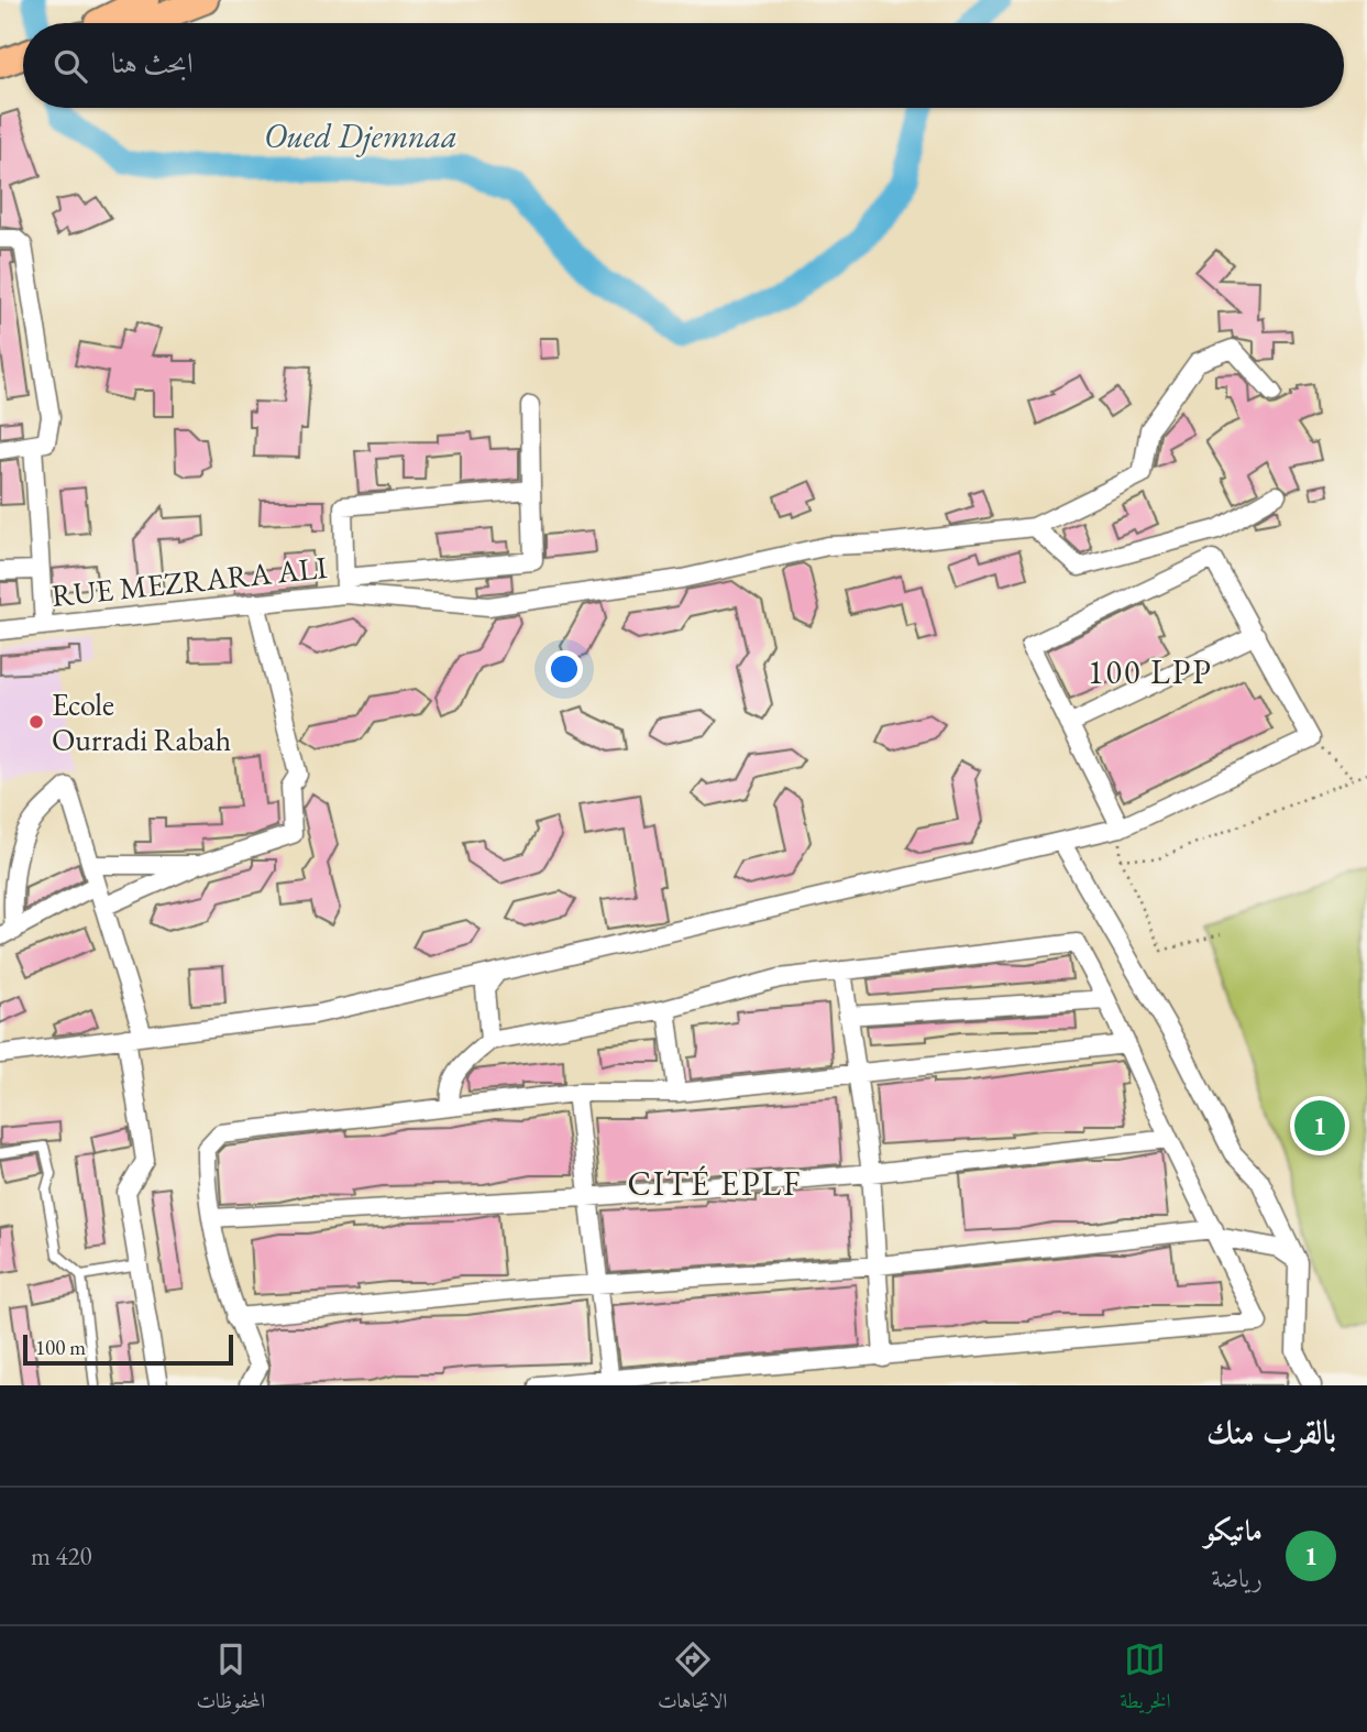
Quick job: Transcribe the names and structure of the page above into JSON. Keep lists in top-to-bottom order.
{
  "streets": {
    "street": ["RUE MEZRARA ALI"]
  },
  "districts": ["100 LPP", "CITÉ EPLF"],
  "water": ["Oued Djemnaa"],
  "places": ["Ecole Ourradi Rabah"],
  "scale_bar": "100 m",
  "page": {
    "search": "ابحث هنا",
    "pins": "1",
    "scale": "100 m",
    "heading": "بالقرب منك",
    "list": [
      {
        "mark": "1",
        "name": "ماتيكو",
        "note": "رياضة",
        "value": "420 m"
      }
    ],
    "nav": ["الخريطة", "الاتجاهات", "المحفوظات"]
  }
}
